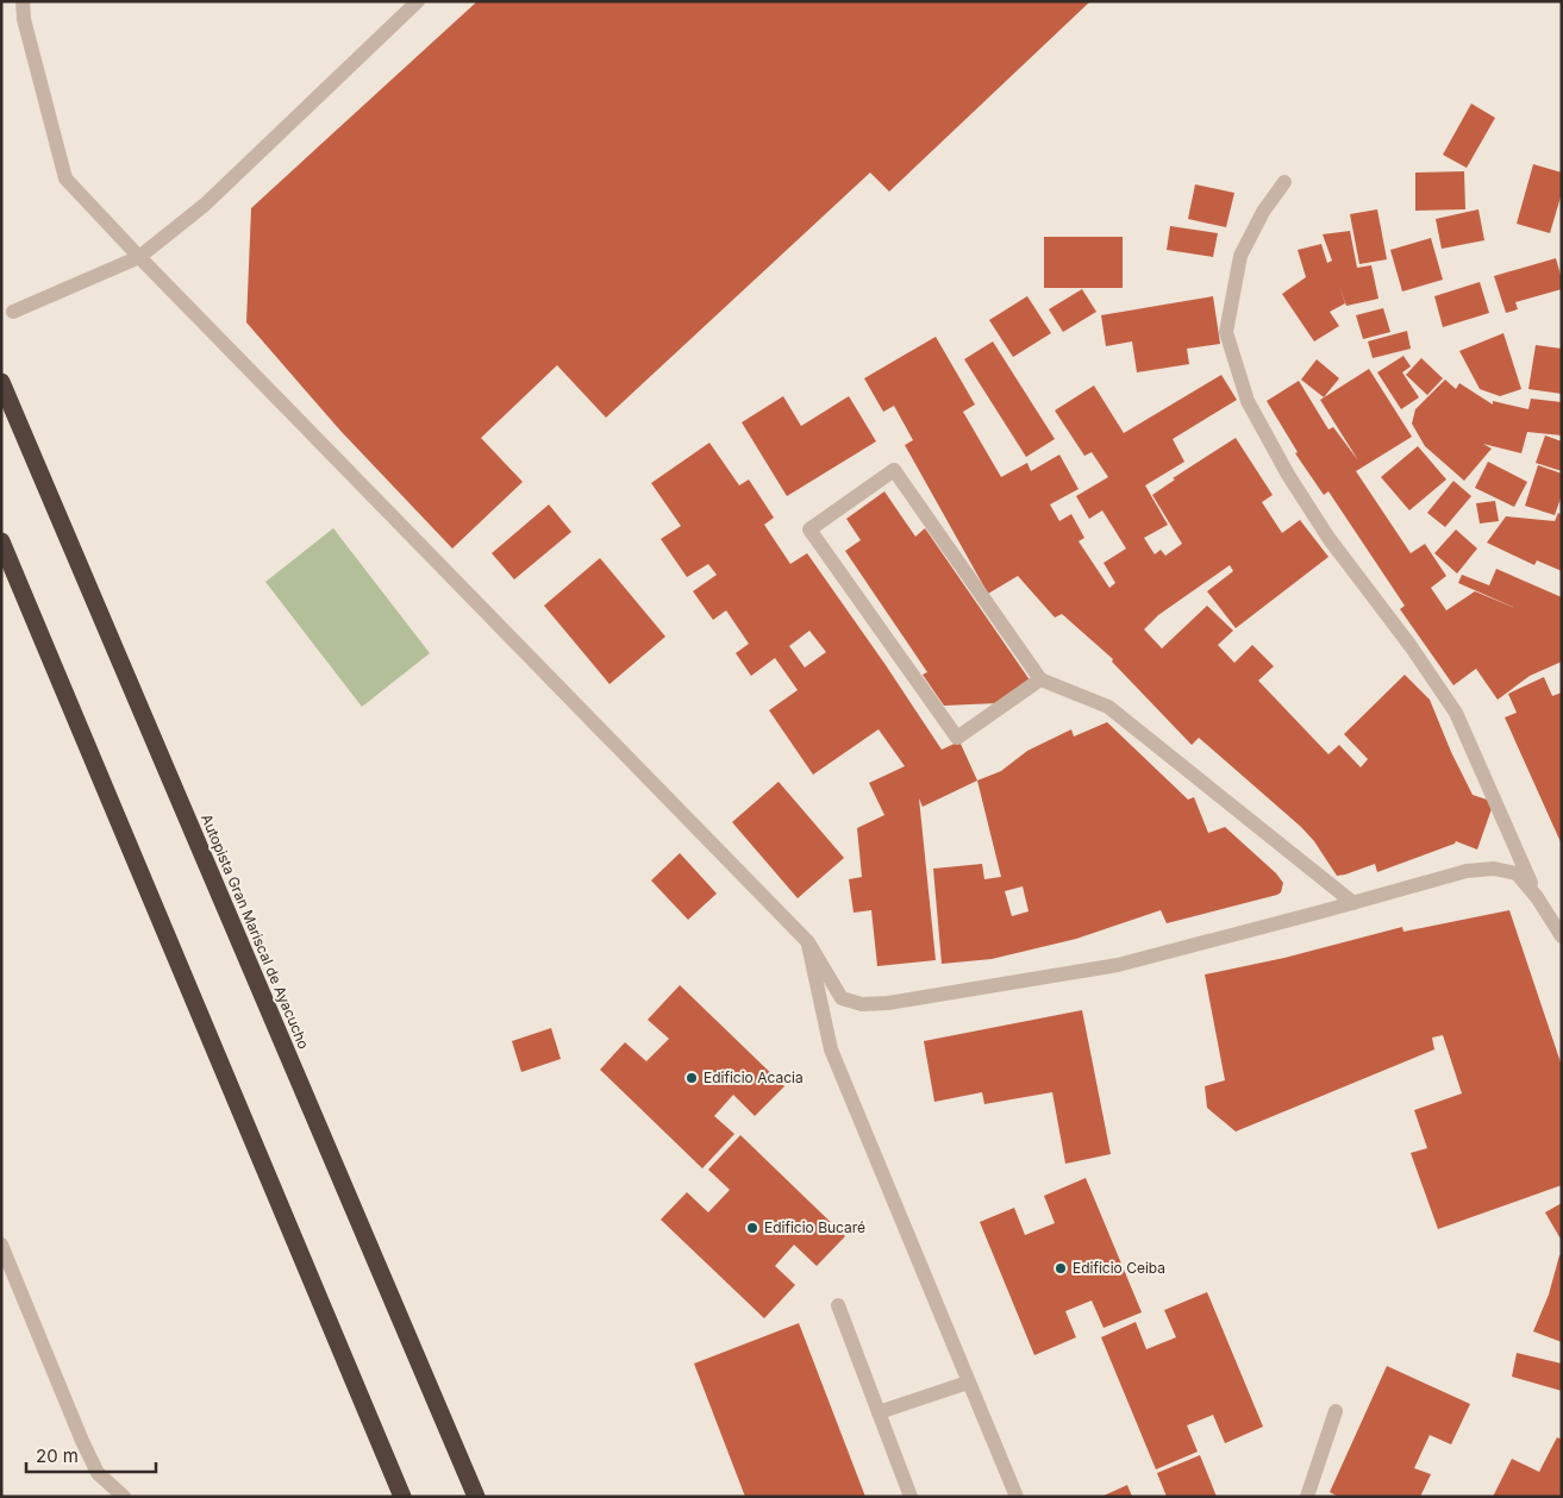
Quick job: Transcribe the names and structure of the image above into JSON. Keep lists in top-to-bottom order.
{
  "streets": {
    "highway": ["Autopista Gran Mariscal de Ayacucho"]
  },
  "places": ["Edificio Acacia", "Edificio Bucaré", "Edificio Ceiba"],
  "scale_bar": "20 m"
}
